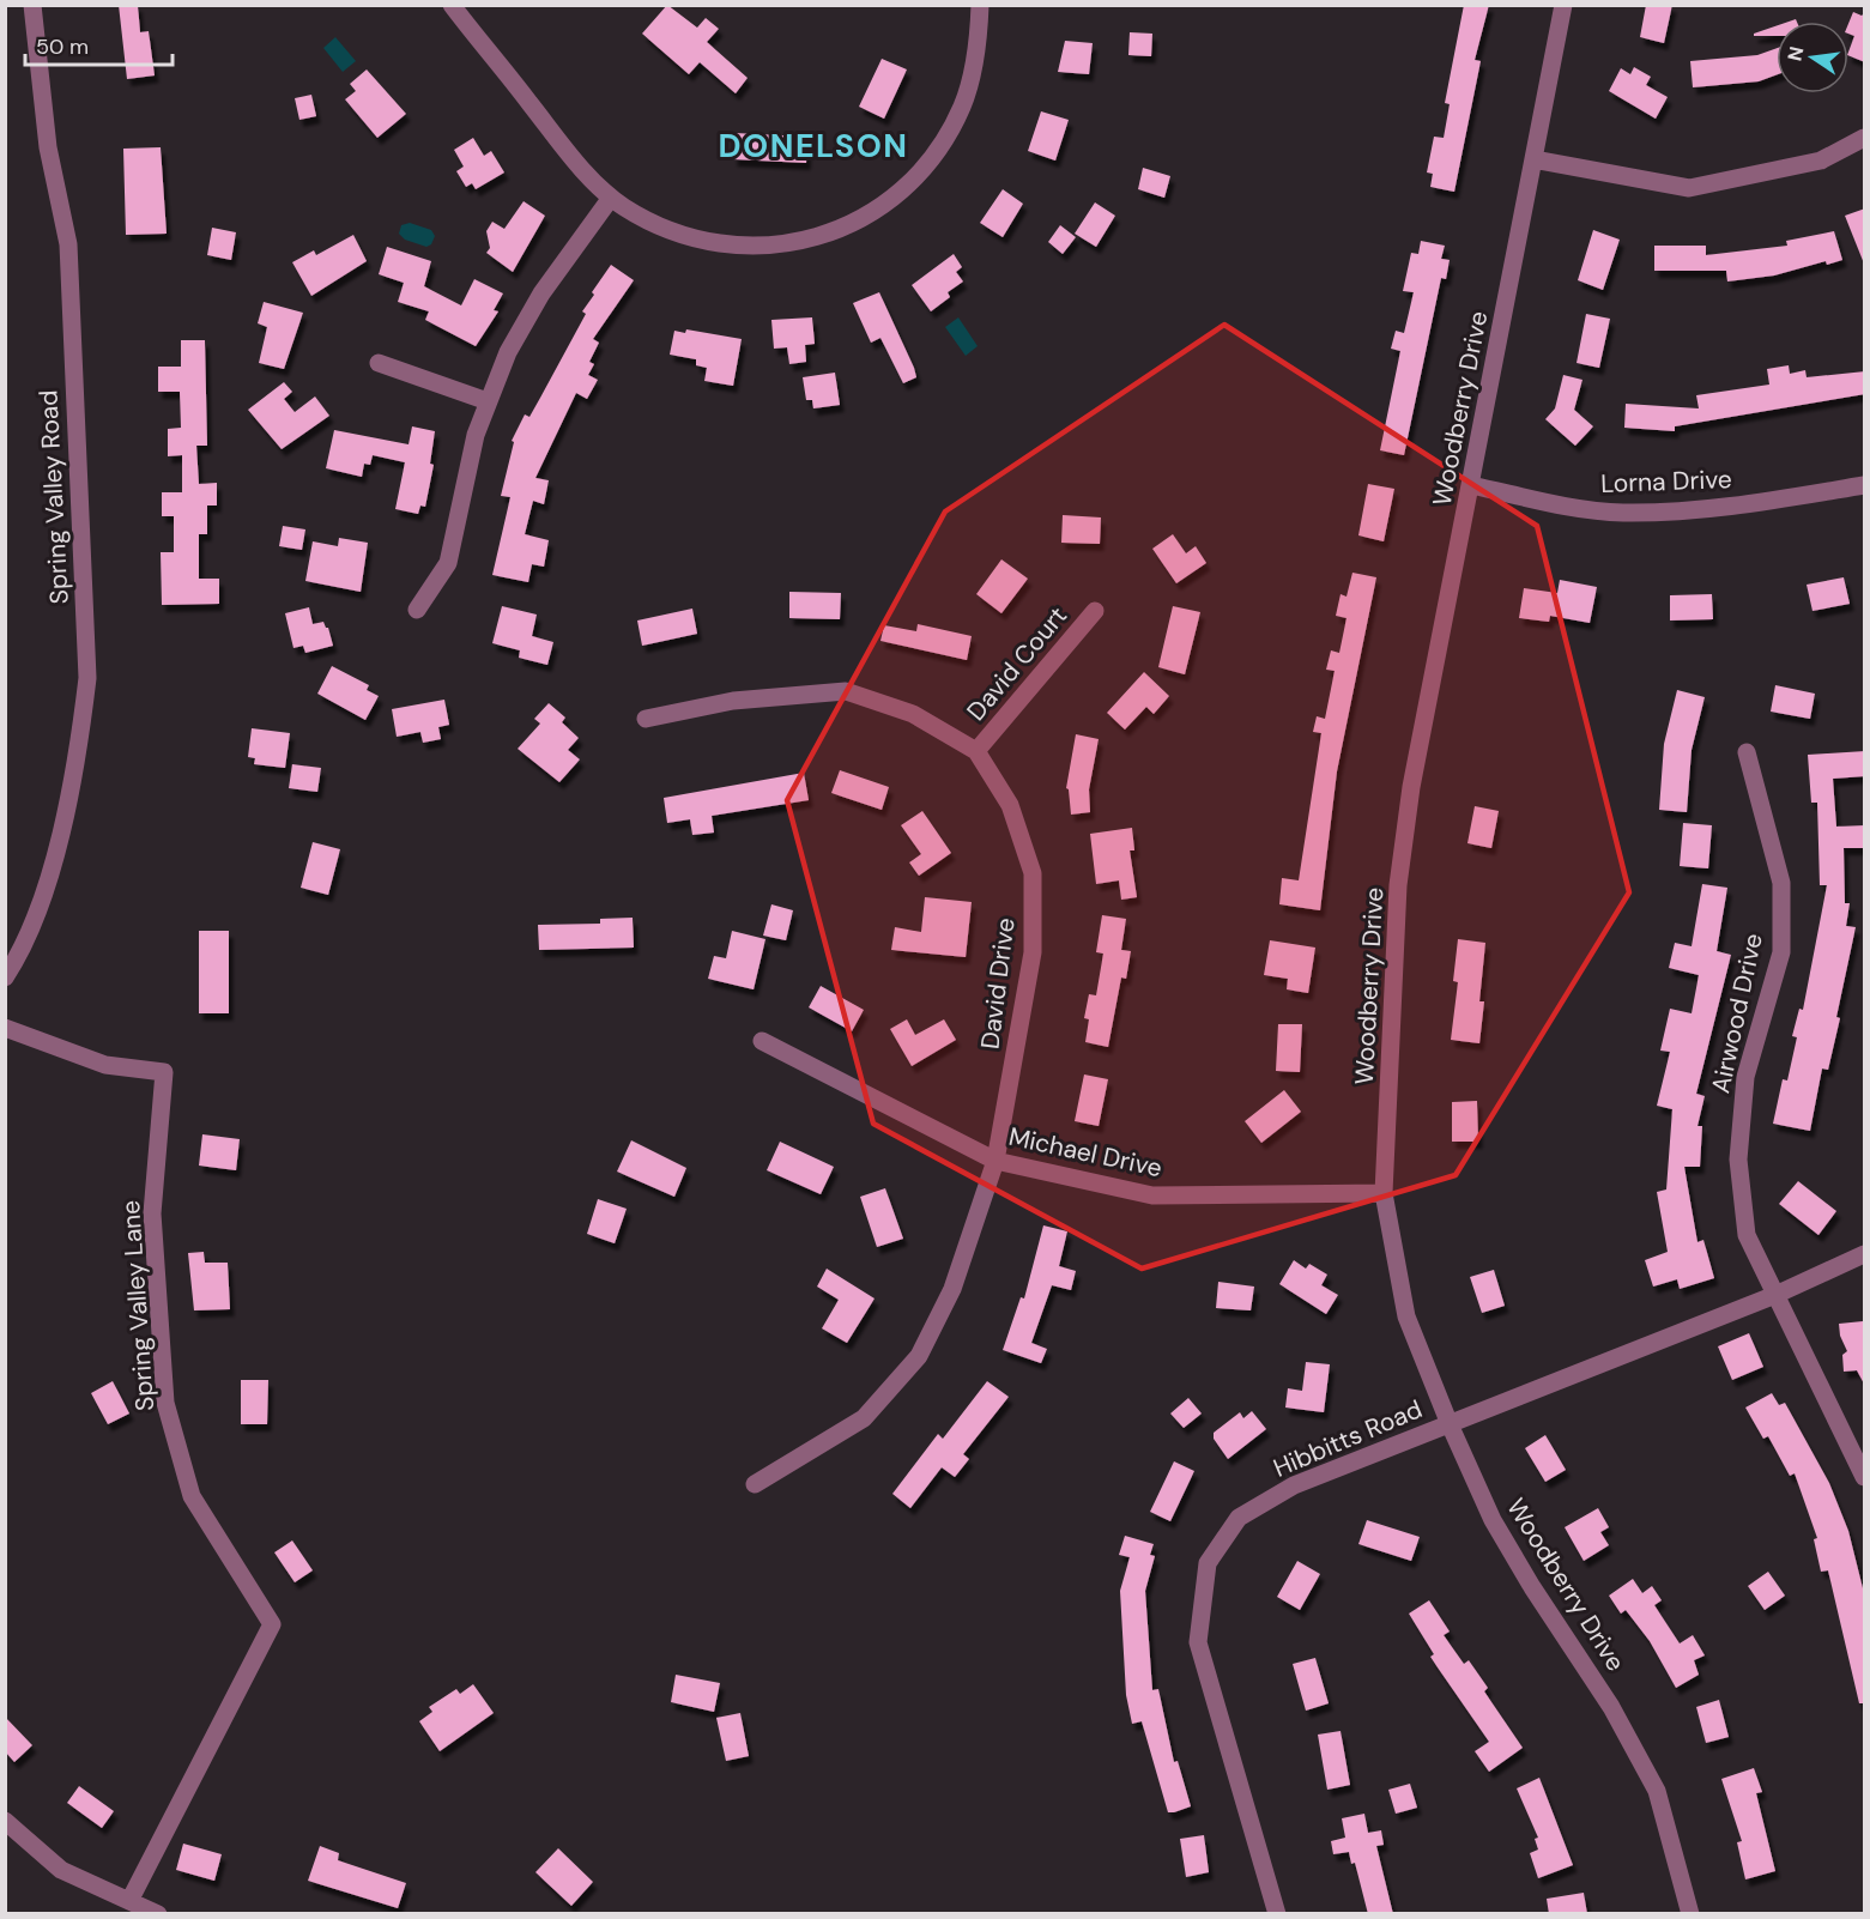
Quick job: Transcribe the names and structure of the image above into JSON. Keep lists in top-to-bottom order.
{
  "streets": {
    "street": [
      "Woodberry Drive",
      "Lorna Drive",
      "Spring Valley Road",
      "David Court",
      "David Drive",
      "Airwood Drive",
      "Michael Drive",
      "Spring Valley Lane",
      "Hibbitts Road"
    ]
  },
  "crossings": [
    ["Woodberry Drive", "Lorna Drive"],
    ["Woodberry Drive", "Michael Drive"],
    ["Woodberry Drive", "Hibbitts Road"],
    ["David Court", "David Drive"],
    ["David Drive", "Michael Drive"],
    ["Airwood Drive", "Hibbitts Road"]
  ],
  "districts": ["DONELSON"],
  "scale_bar": "50 m",
  "north": "left"
}
